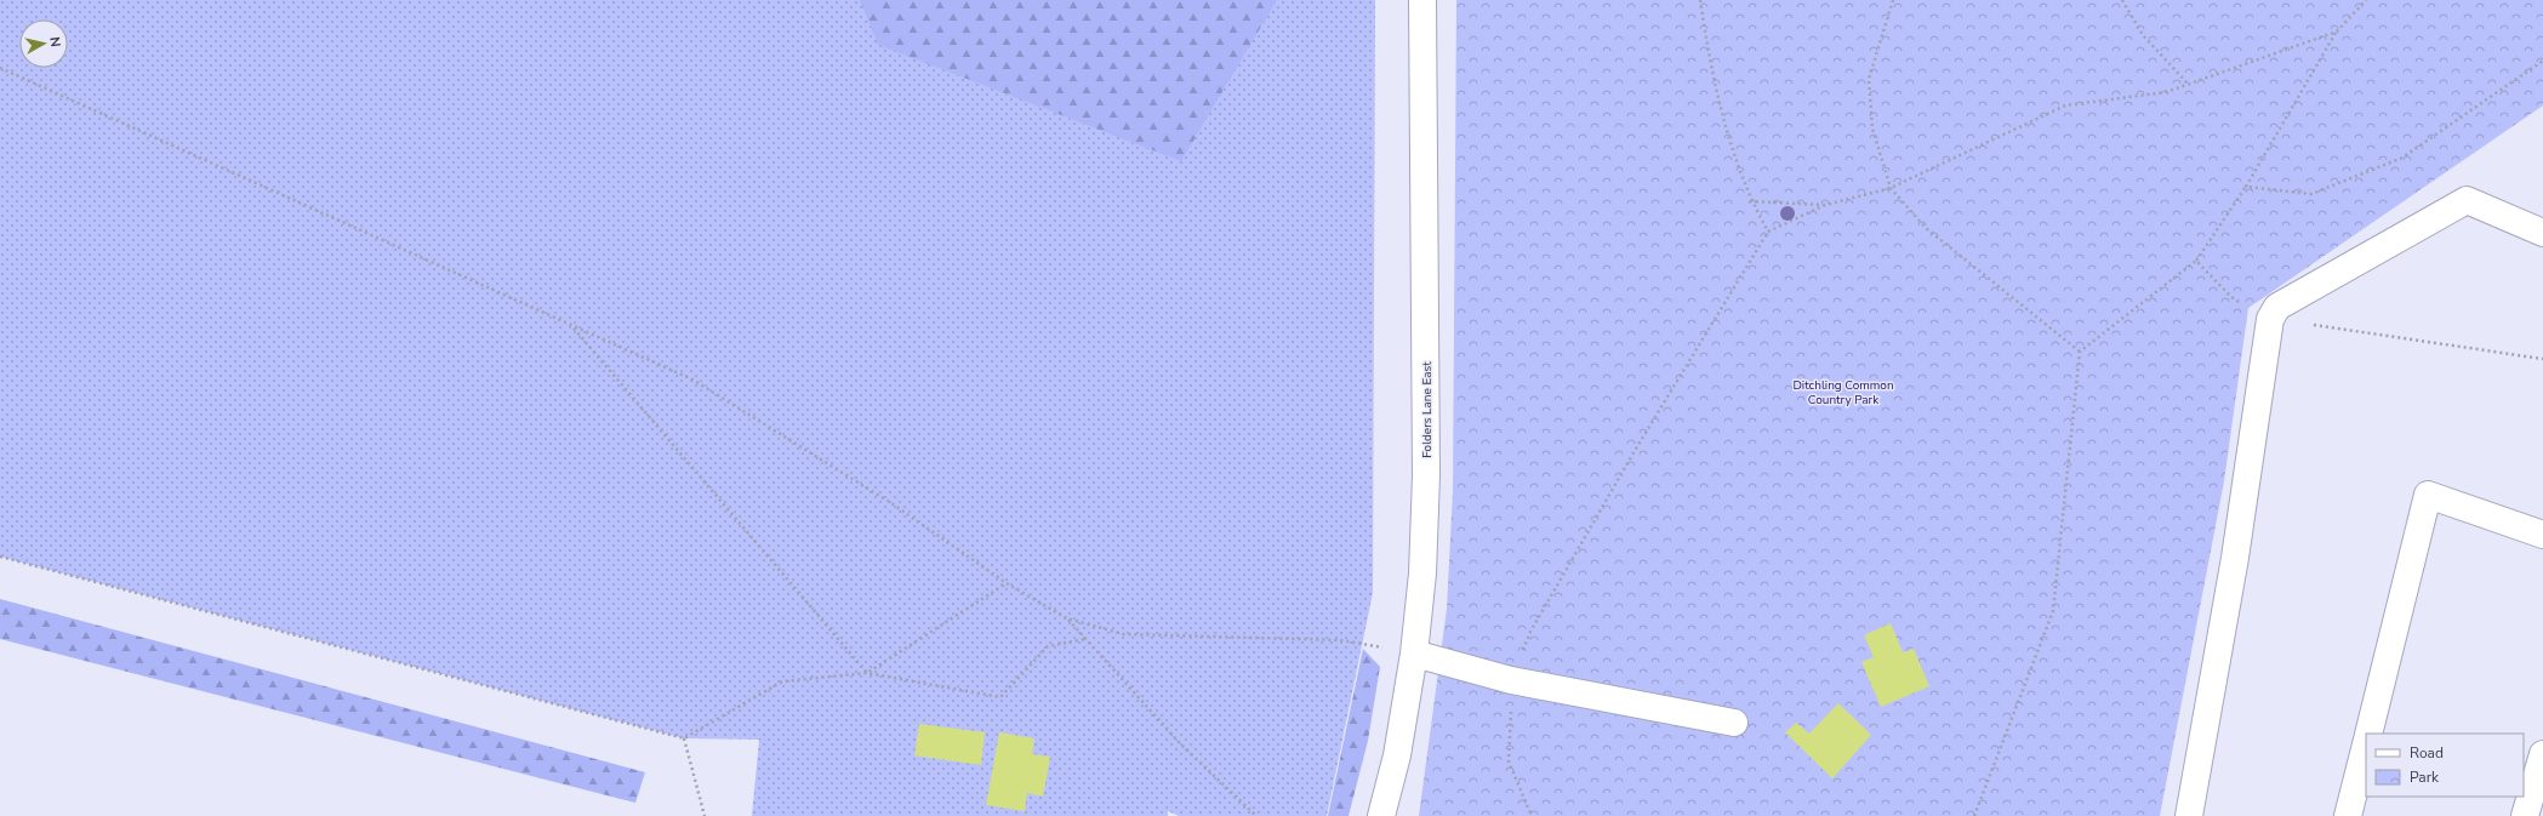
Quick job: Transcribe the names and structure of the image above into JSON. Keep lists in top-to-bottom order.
{
  "streets": {
    "street": ["Folders Lane East"]
  },
  "parks": ["Ditchling Common Country Park"],
  "legend": ["Road", "Park"],
  "north": "right"
}
